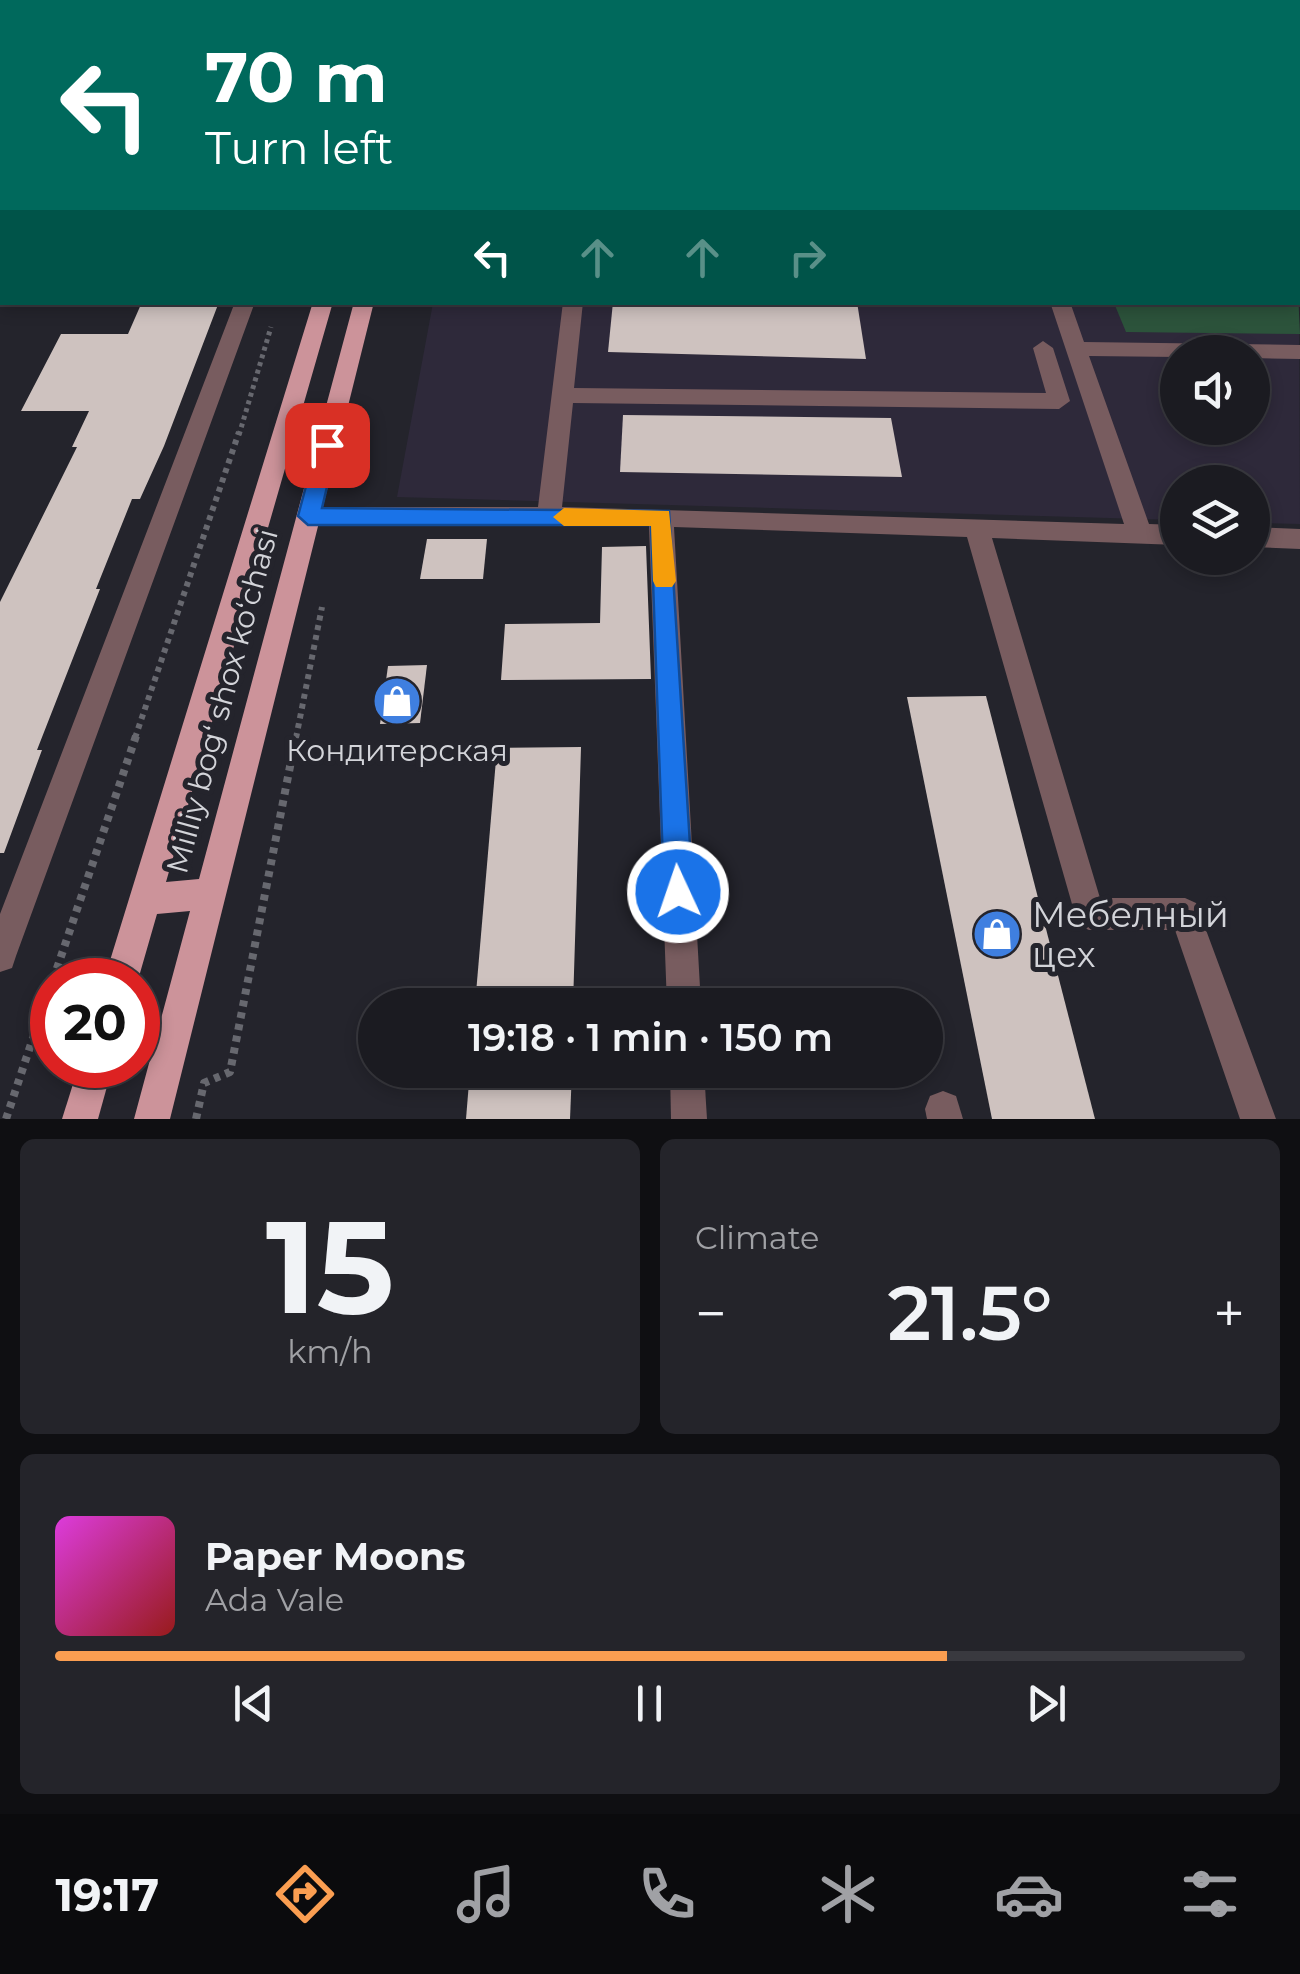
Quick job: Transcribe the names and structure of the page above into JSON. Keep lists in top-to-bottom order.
{
  "streets": {
    "main road": ["Milliy bog‘ shox ko‘chasi"]
  },
  "places": {
    "shop": ["Кондитерская", "Мебелный цех"]
  },
  "page": {
    "turn": ["70 m", "Turn left"],
    "limit": "20",
    "trip": "19:18 · 1 min · 150 m",
    "tile": [
      ["15", "km/h"],
      "Climate"
    ],
    "heat": ["−", "21.5°", "+"],
    "song": ["Paper Moons", "Ada Vale"],
    "tabs": "19:17"
  }
}
